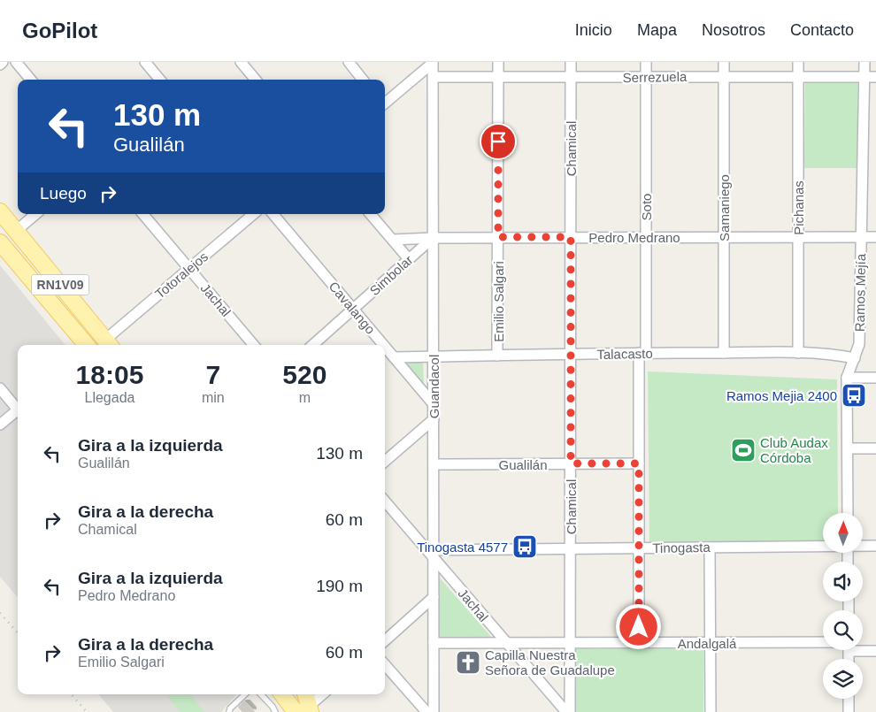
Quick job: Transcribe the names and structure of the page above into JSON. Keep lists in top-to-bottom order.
{
  "streets": {
    "main road": ["RN1V09"],
    "street": [
      "Serrezuela",
      "Chamical",
      "Soto",
      "Samaniego",
      "Pichanas",
      "Pedro Medrano",
      "Totoralejos",
      "Simbolar",
      "Ramos Mejía",
      "Jachal",
      "Emilio Salgari",
      "Cavalango",
      "Talacasto",
      "Guandacol",
      "Gualilán",
      "Tinogasta",
      "Andalgalá"
    ]
  },
  "crossings": [
    ["Serrezuela", "Chamical"],
    ["Serrezuela", "Soto"],
    ["Serrezuela", "Samaniego"],
    ["Serrezuela", "Pichanas"],
    ["Serrezuela", "Ramos Mejía"],
    ["Serrezuela", "Emilio Salgari"],
    ["Serrezuela", "Guandacol"],
    ["Chamical", "Pedro Medrano"],
    ["Chamical", "Talacasto"],
    ["Chamical", "Gualilán"],
    ["Chamical", "Tinogasta"],
    ["Chamical", "Andalgalá"],
    ["Soto", "Pedro Medrano"],
    ["Soto", "Talacasto"],
    ["Soto", "Gualilán"],
    ["Soto", "Tinogasta"],
    ["Soto", "Andalgalá"],
    ["Samaniego", "Pedro Medrano"],
    ["Samaniego", "Talacasto"],
    ["Pichanas", "Pedro Medrano"],
    ["Pichanas", "Talacasto"],
    ["Pedro Medrano", "Simbolar"],
    ["Pedro Medrano", "Ramos Mejía"],
    ["Pedro Medrano", "Emilio Salgari"],
    ["Pedro Medrano", "Guandacol"],
    ["Totoralejos", "RN1V09"],
    ["Totoralejos", "Jachal"],
    ["Simbolar", "Cavalango"],
    ["Simbolar", "Guandacol"],
    ["Ramos Mejía", "Talacasto"],
    ["Jachal", "Guandacol"],
    ["Jachal", "Tinogasta"],
    ["Jachal", "Andalgalá"],
    ["Emilio Salgari", "Talacasto"],
    ["Cavalango", "Talacasto"],
    ["Cavalango", "Guandacol"],
    ["Talacasto", "Guandacol"],
    ["Guandacol", "Gualilán"],
    ["Guandacol", "Tinogasta"],
    ["Guandacol", "Andalgalá"]
  ],
  "places": {
    "bus stop": ["Ramos Mejia 2400", "Tinogasta 4577"],
    "sports": ["Club Audax Córdoba"],
    "church": ["Capilla Nuestra Señora de Guadalupe"]
  },
  "north": "top",
  "page": {
    "header": "GoPilot",
    "nav": [
      "Inicio",
      "Mapa",
      "Nosotros",
      "Contacto"
    ],
    "turn": ["130 m", "Gualilán"],
    "then": "Luego",
    "eta": [
      "18:05",
      "Llegada",
      "7",
      "min",
      "520",
      "m"
    ],
    "list": [
      {
        "name": "Gira a la izquierda",
        "note": "Gualilán",
        "value": "130 m"
      },
      {
        "name": "Gira a la derecha",
        "note": "Chamical",
        "value": "60 m"
      },
      {
        "name": "Gira a la izquierda",
        "note": "Pedro Medrano",
        "value": "190 m"
      },
      {
        "name": "Gira a la derecha",
        "note": "Emilio Salgari",
        "value": "60 m"
      }
    ]
  }
}
